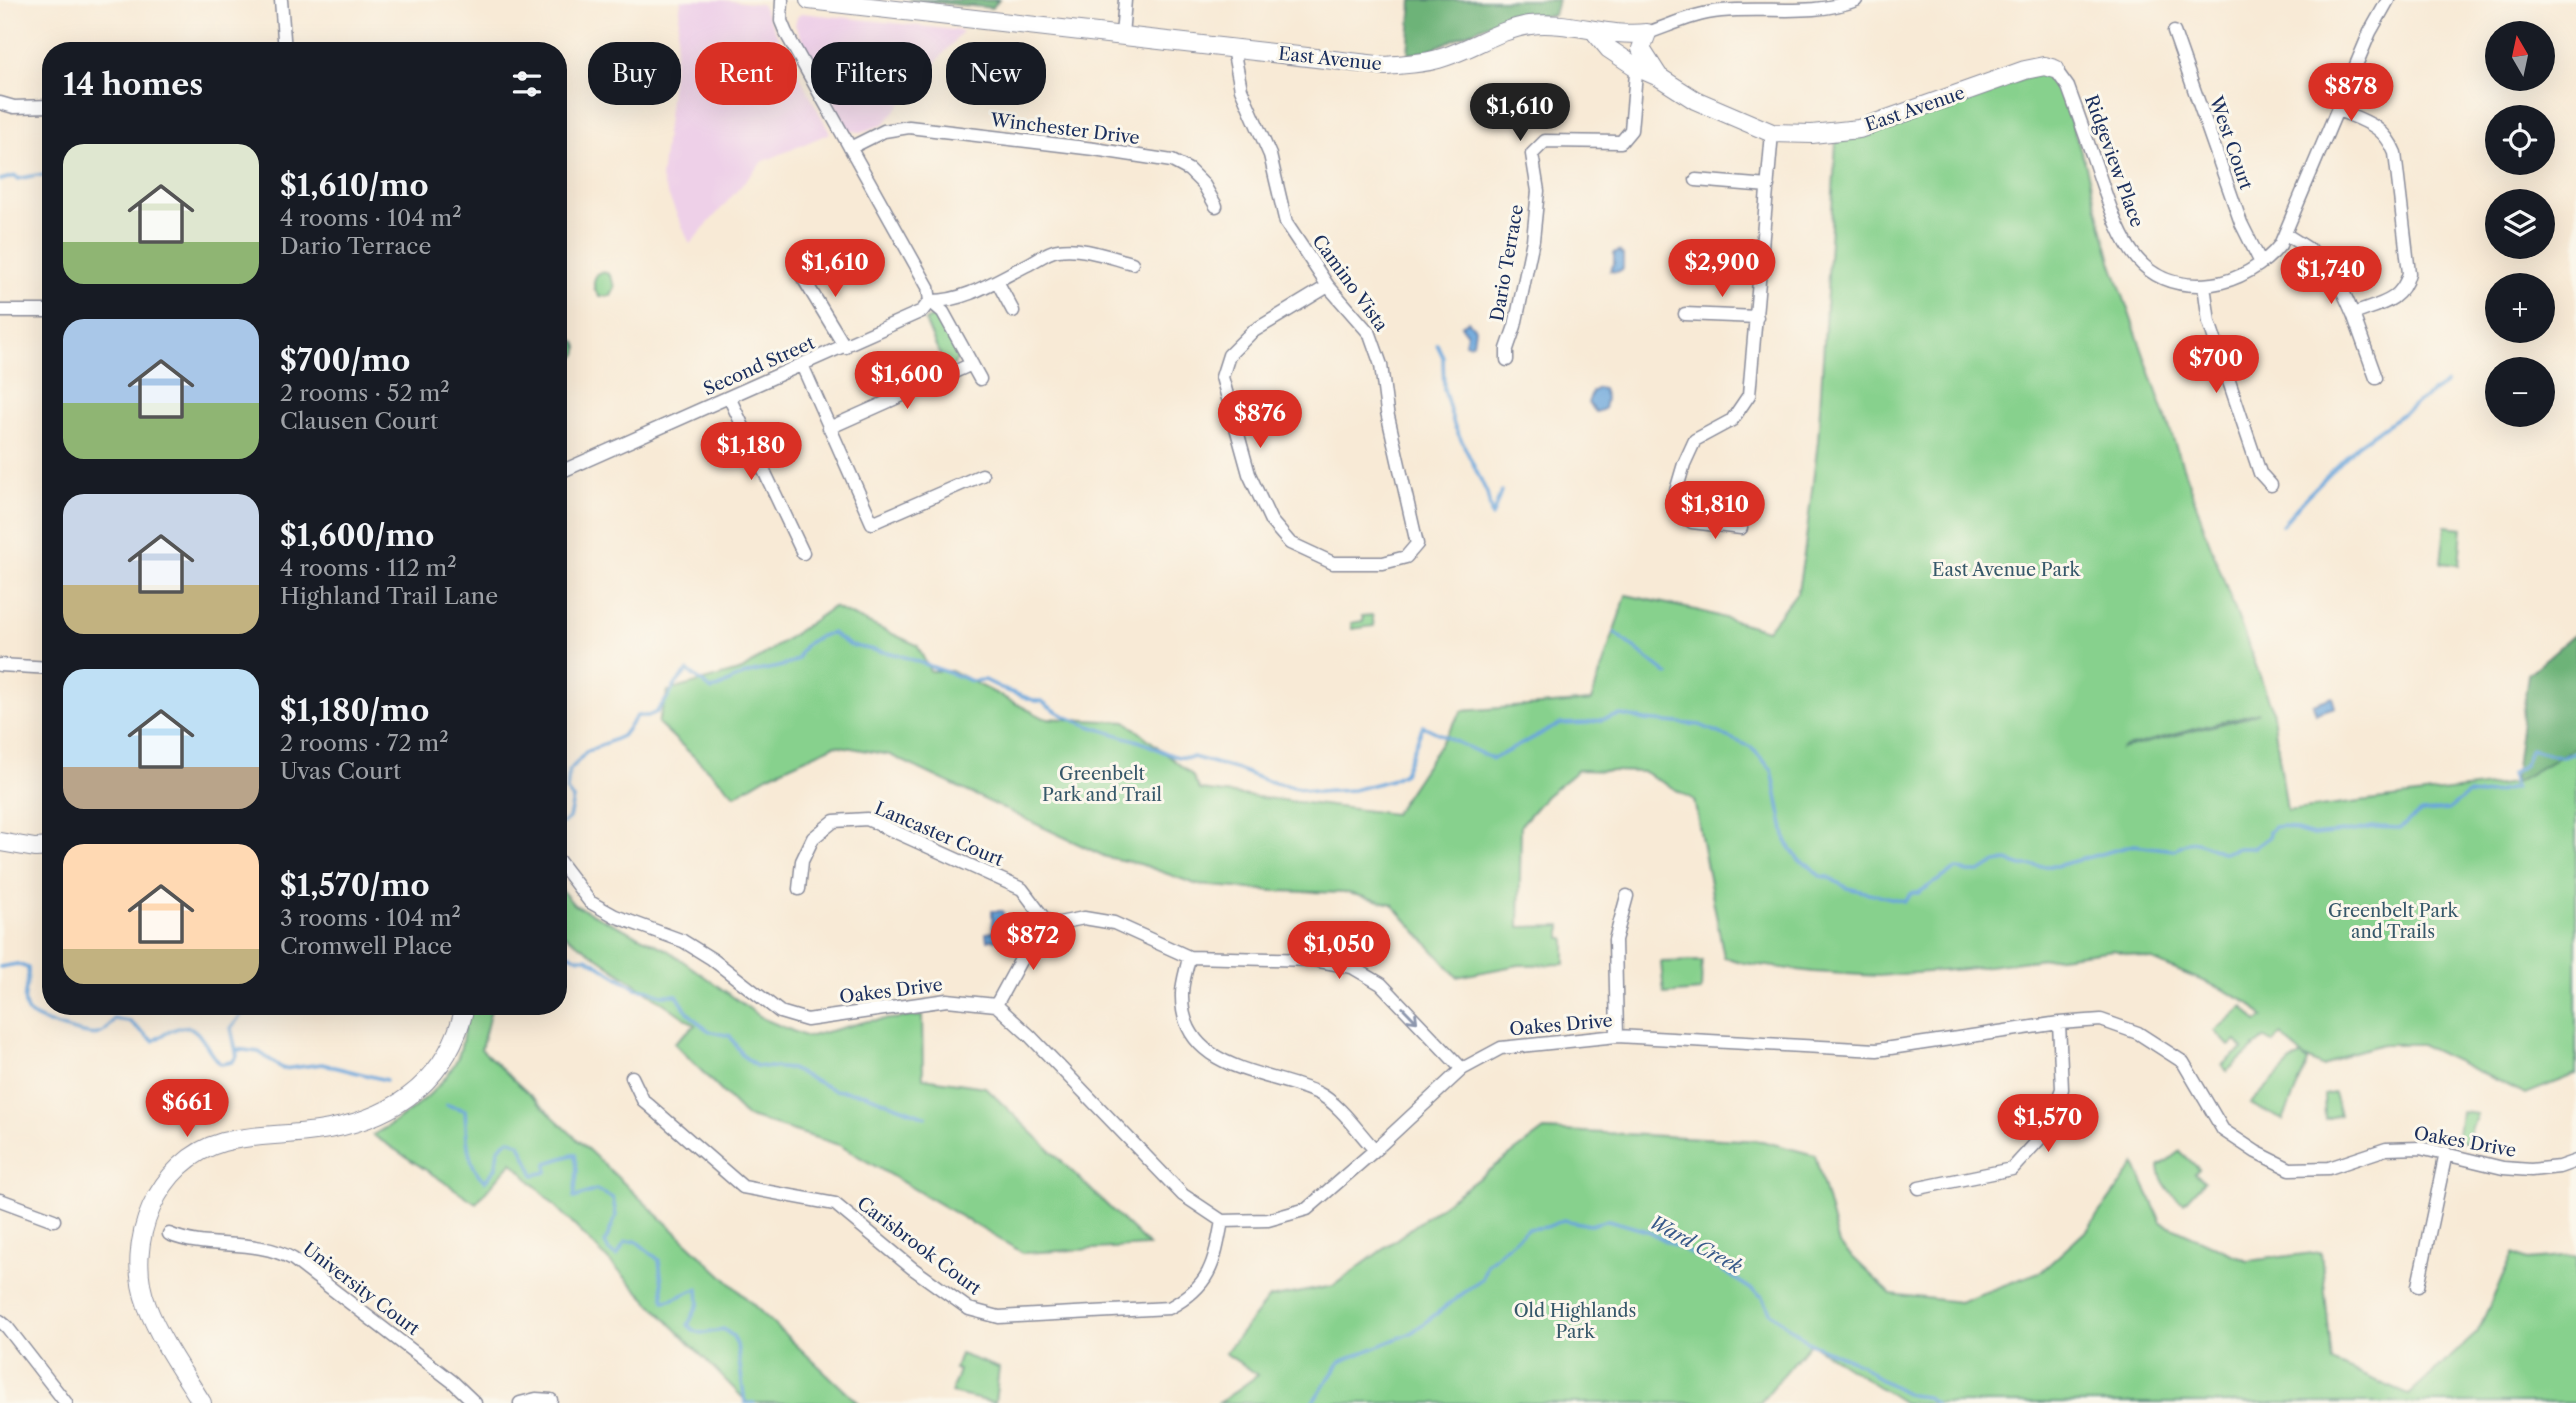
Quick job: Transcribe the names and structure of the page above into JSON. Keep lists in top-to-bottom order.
{
  "streets": {
    "street": [
      "East Avenue",
      "Winchester Drive",
      "West Court",
      "Ridgeview Place",
      "Dario Terrace",
      "Camino Vista",
      "Second Street",
      "Lancaster Court",
      "Oakes Drive",
      "Carisbrook Court",
      "University Court"
    ]
  },
  "crossings": [
    ["East Avenue", "Ridgeview Place"],
    ["East Avenue", "Dario Terrace"],
    ["East Avenue", "Camino Vista"],
    ["West Court", "Ridgeview Place"],
    ["Oakes Drive", "Carisbrook Court"]
  ],
  "water": ["Ward Creek"],
  "parks": [
    "East Avenue Park",
    "Greenbelt Park and Trail",
    "Greenbelt Park and Trails",
    "Old Highlands Park"
  ],
  "north": "top",
  "page": {
    "map_buttons": ["+", "−"],
    "chip": [
      "Buy",
      "Rent",
      "Filters",
      "New"
    ],
    "heading": "14 homes",
    "price": [
      "$878",
      "$1,610",
      "$1,610",
      "$2,900",
      "$1,740",
      "$700",
      "$1,600",
      "$876",
      "$1,180",
      "$1,810",
      "$872",
      "$1,050",
      "$661",
      "$1,570"
    ],
    "list": [
      {
        "name": "$1,610/mo",
        "note": "4 rooms · 104 m² · Dario Terrace"
      },
      {
        "name": "$700/mo",
        "note": "2 rooms · 52 m² · Clausen Court"
      },
      {
        "name": "$1,600/mo",
        "note": "4 rooms · 112 m² · Highland Trail Lane"
      },
      {
        "name": "$1,180/mo",
        "note": "2 rooms · 72 m² · Uvas Court"
      },
      {
        "name": "$1,570/mo",
        "note": "3 rooms · 104 m² · Cromwell Place"
      }
    ]
  }
}
